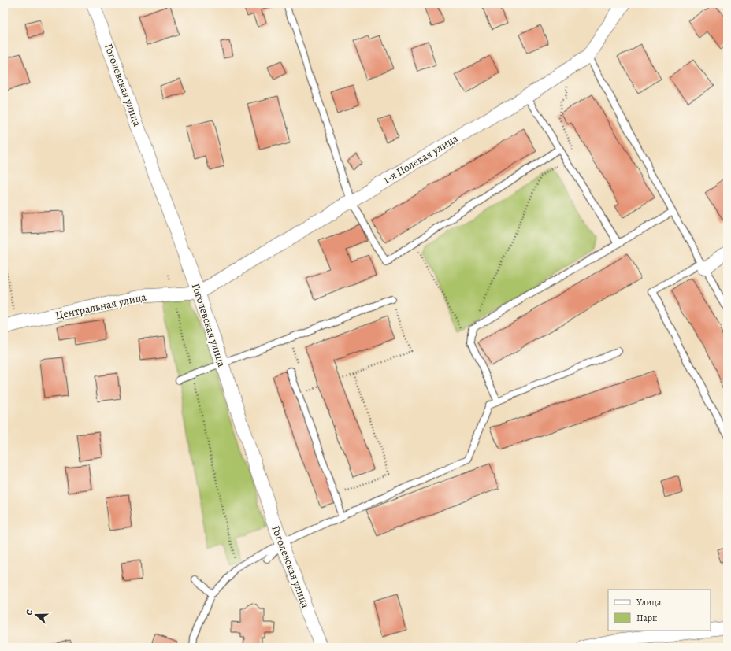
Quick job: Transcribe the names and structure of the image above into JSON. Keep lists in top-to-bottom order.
{
  "streets": {
    "street": ["Гоголевская улица", "1-я Полевая улица", "Центральная улица"]
  },
  "crossings": [
    ["Гоголевская улица", "1-я Полевая улица"],
    ["Гоголевская улица", "Центральная улица"],
    ["1-я Полевая улица", "Центральная улица"]
  ],
  "legend": ["Улица", "Парк"],
  "north": "left"
}
